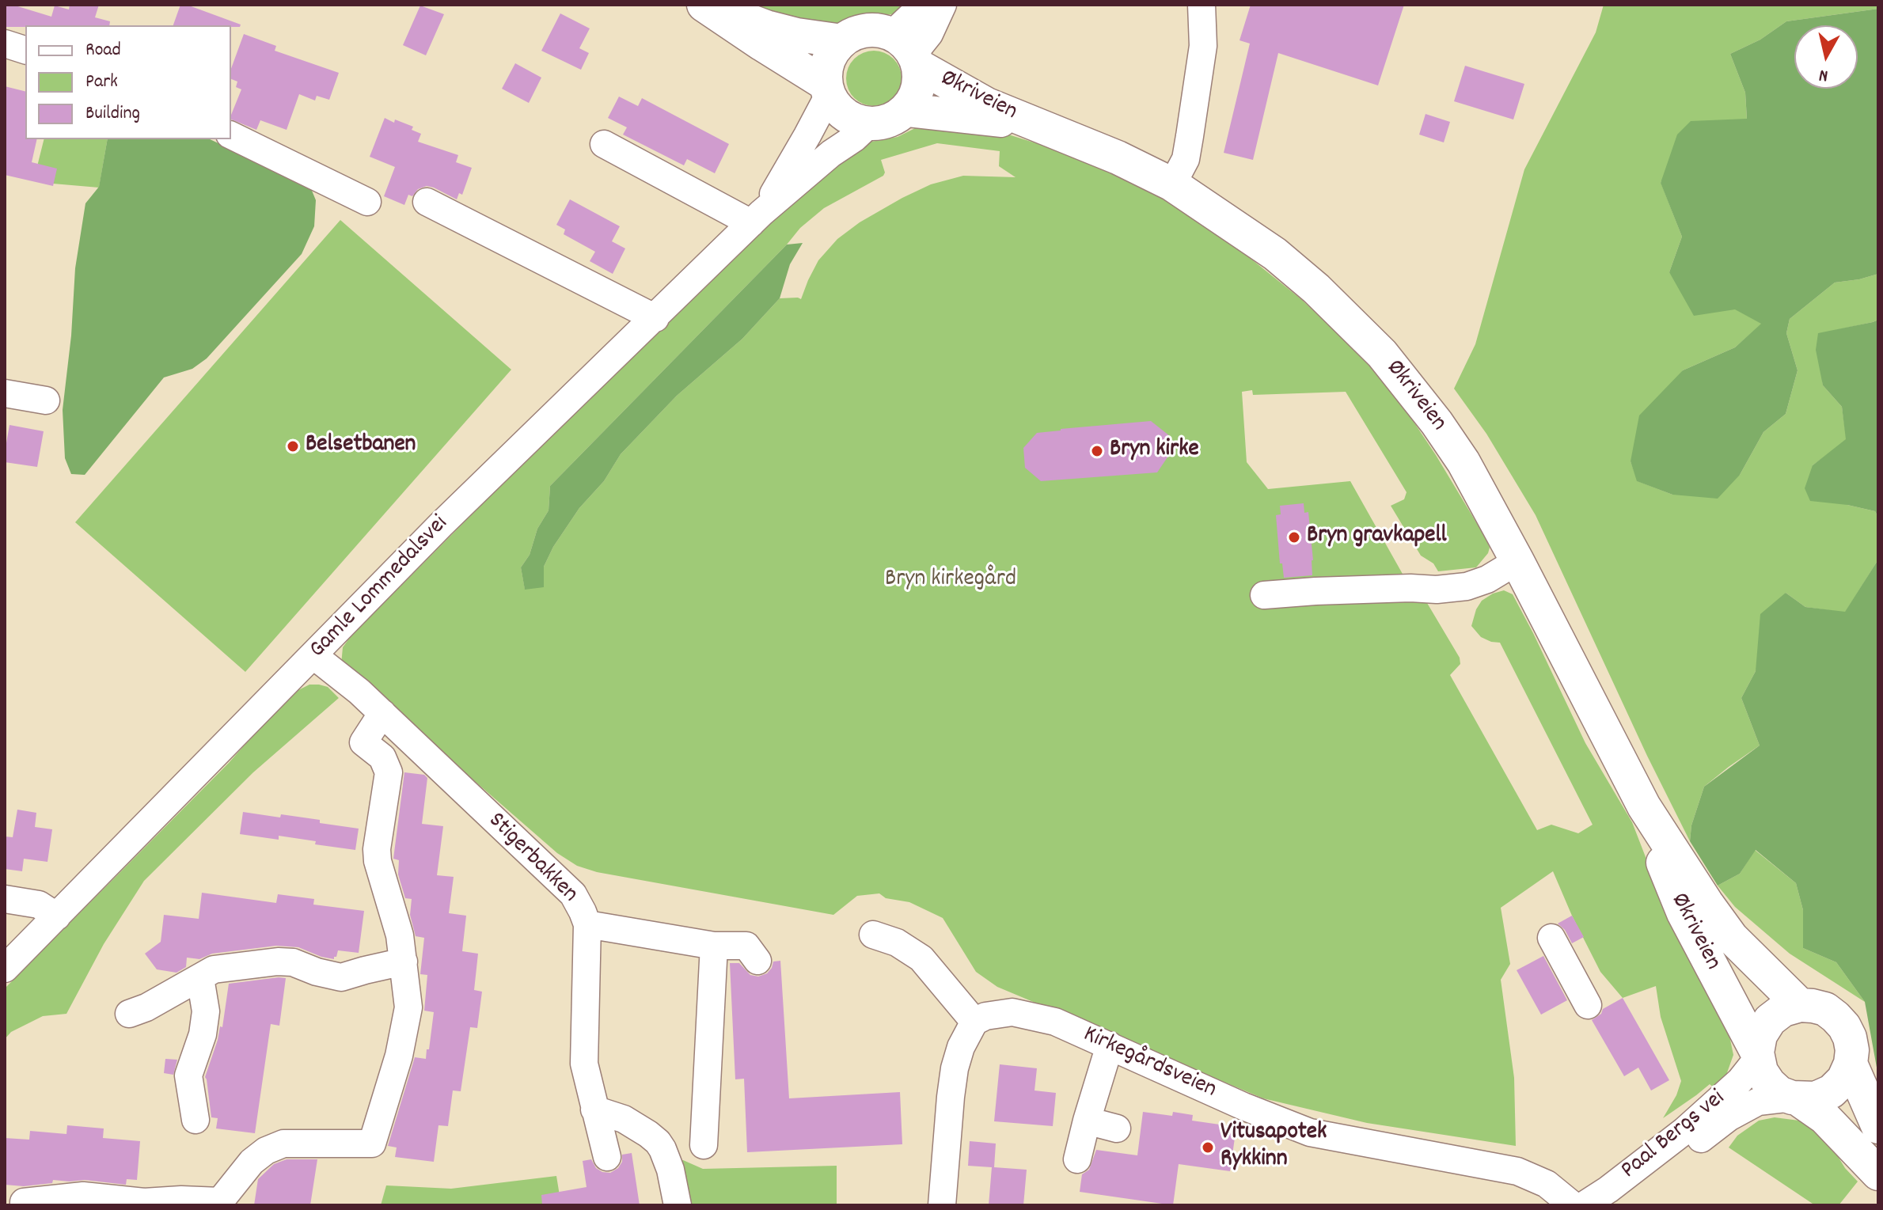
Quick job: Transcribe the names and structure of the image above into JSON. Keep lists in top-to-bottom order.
{
  "streets": {
    "main road": ["Økriveien"],
    "street": [
      "Gamle Lommedalsvei",
      "Stigerbakken",
      "Kirkegårdsveien",
      "Paal Bergs vei"
    ]
  },
  "crossings": [
    ["Økriveien", "Gamle Lommedalsvei"],
    ["Økriveien", "Paal Bergs vei"],
    ["Gamle Lommedalsvei", "Stigerbakken"]
  ],
  "parks": ["Bryn kirkegård"],
  "places": [
    "Belsetbanen",
    "Bryn kirke",
    "Bryn gravkapell",
    "Vitusapotek Rykkinn"
  ],
  "legend": ["Road", "Park", "Building"],
  "north": "bottom"
}
